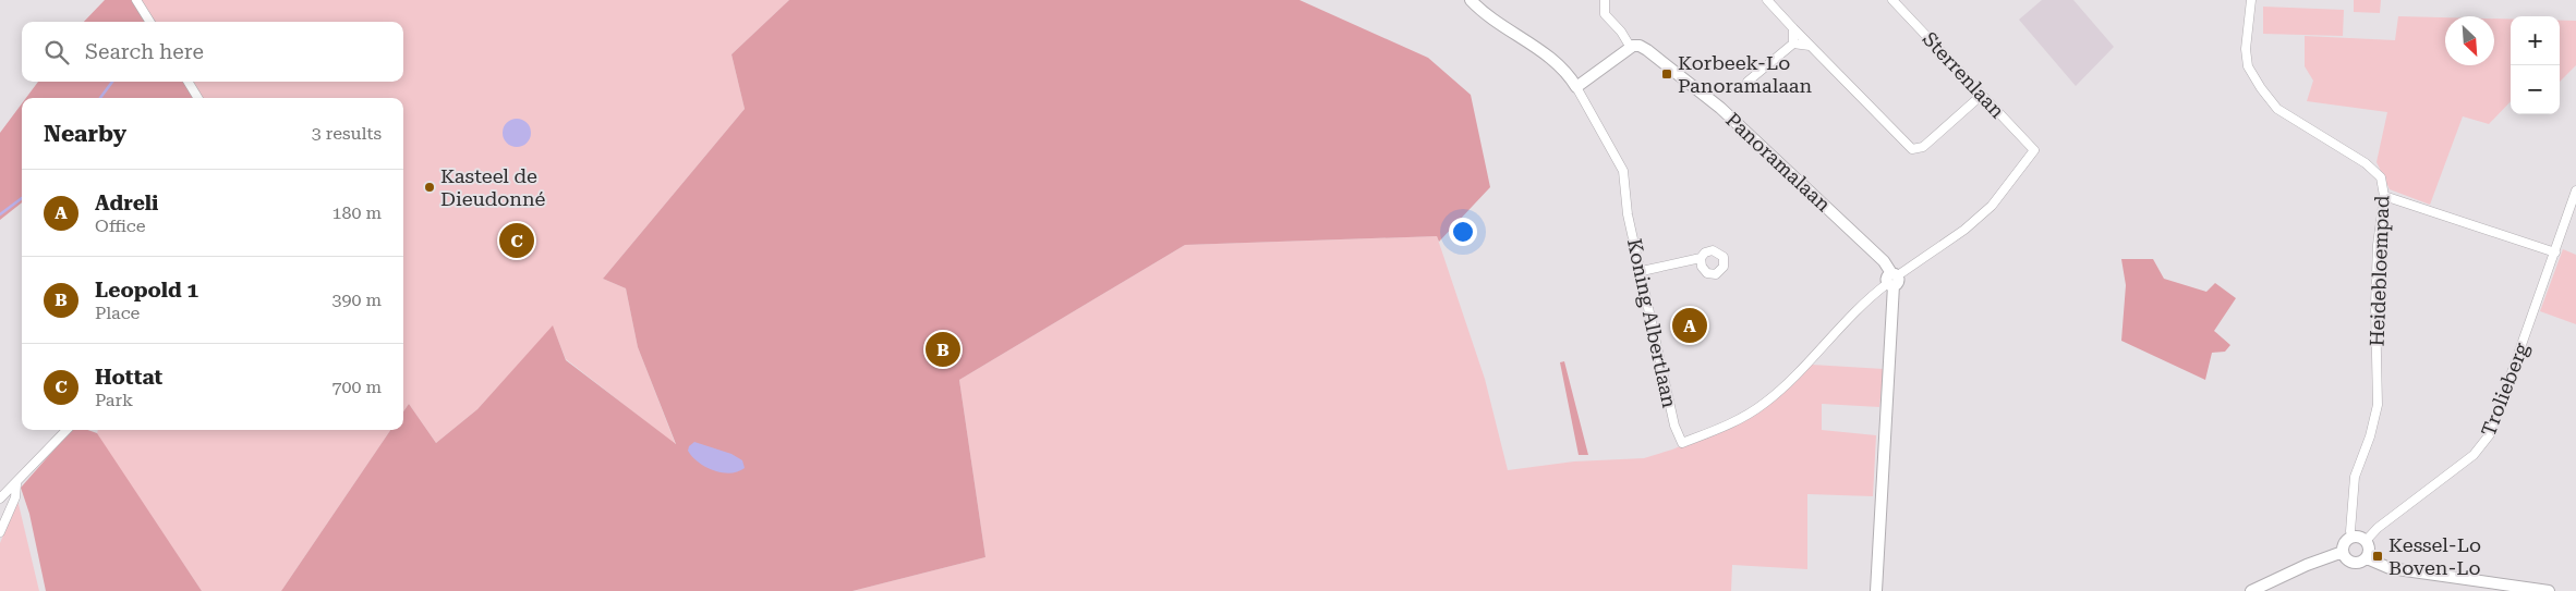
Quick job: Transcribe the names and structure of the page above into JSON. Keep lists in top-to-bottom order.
{
  "streets": {
    "street": [
      "Sterrenlaan",
      "Panoramalaan",
      "Heidebloempad",
      "Koning Albertlaan",
      "Trolieberg"
    ]
  },
  "crossings": [
    ["Sterrenlaan", "Panoramalaan"],
    ["Sterrenlaan", "Koning Albertlaan"],
    ["Panoramalaan", "Koning Albertlaan"],
    ["Heidebloempad", "Trolieberg"]
  ],
  "places": {
    "transit": ["Korbeek-Lo Panoramalaan", "Kessel-Lo Boven-Lo"],
    "other": ["Kasteel de Dieudonné"]
  },
  "north": "bottom right",
  "page": {
    "map_buttons": ["+", "−"],
    "search": "Search here",
    "heading": ["Nearby", "3 results"],
    "list": [
      {
        "mark": "A",
        "name": "Adreli",
        "note": "Office",
        "value": "180 m"
      },
      {
        "mark": "B",
        "name": "Leopold 1",
        "note": "Place",
        "value": "390 m"
      },
      {
        "mark": "C",
        "name": "Hottat",
        "note": "Park",
        "value": "700 m"
      }
    ],
    "pins": ["C", "A", "B"]
  }
}
